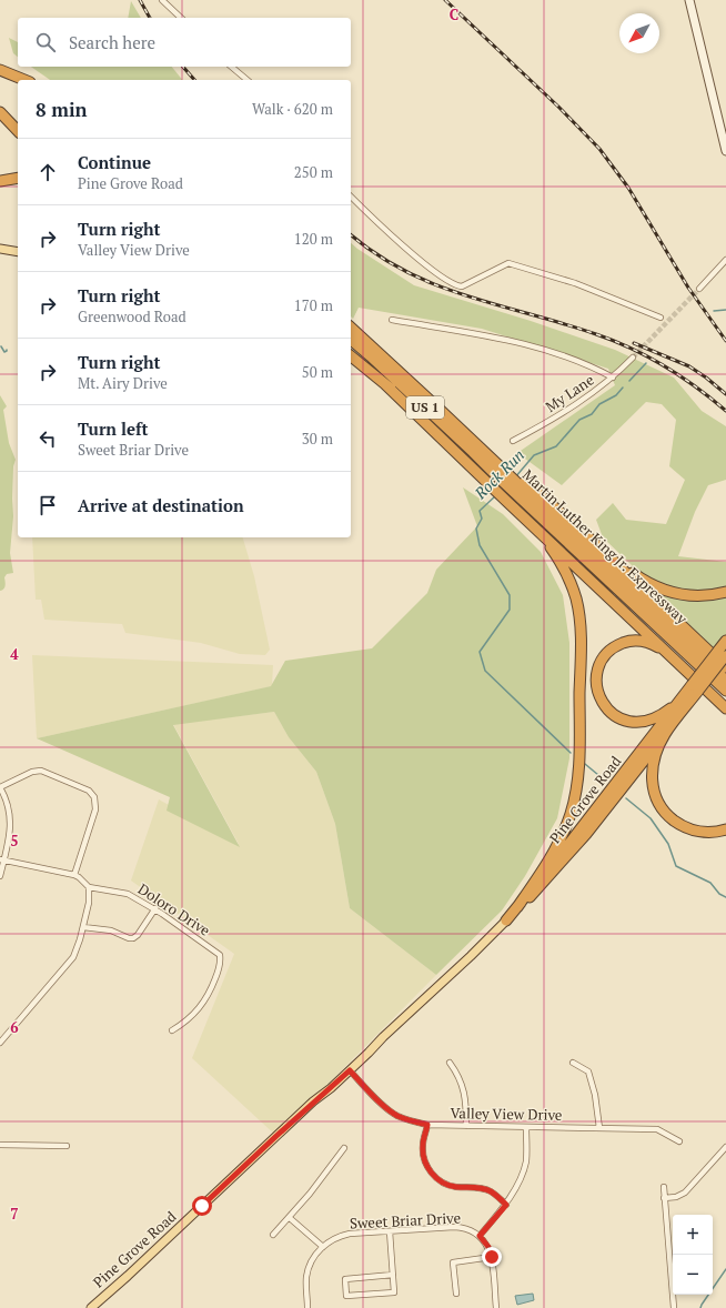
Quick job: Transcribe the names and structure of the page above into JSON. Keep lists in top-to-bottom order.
{
  "streets": {
    "highway": ["US 1", "Martin Luther King Jr. Expressway", "Pine Grove Road"],
    "street": [
      "My Lane",
      "Doloro Drive",
      "Valley View Drive",
      "Sweet Briar Drive"
    ]
  },
  "crossings": [
    ["Pine Grove Road", "Valley View Drive"]
  ],
  "water": ["Rock Run"],
  "north": "bottom left",
  "page": {
    "search": "Search here",
    "heading": ["8 min", "Walk · 620 m"],
    "list": [
      ["Continue", "Pine Grove Road", "250 m"],
      ["Turn right", "Valley View Drive", "120 m"],
      ["Turn right", "Greenwood Road", "170 m"],
      ["Turn right", "Mt. Airy Drive", "50 m"],
      ["Turn left", "Sweet Briar Drive", "30 m"],
      "Arrive at destination"
    ],
    "map_buttons": ["+", "−"]
  },
  "grid": {
    "columns": ["C"],
    "rows": [
      "4",
      "5",
      "6",
      "7"
    ]
  }
}
